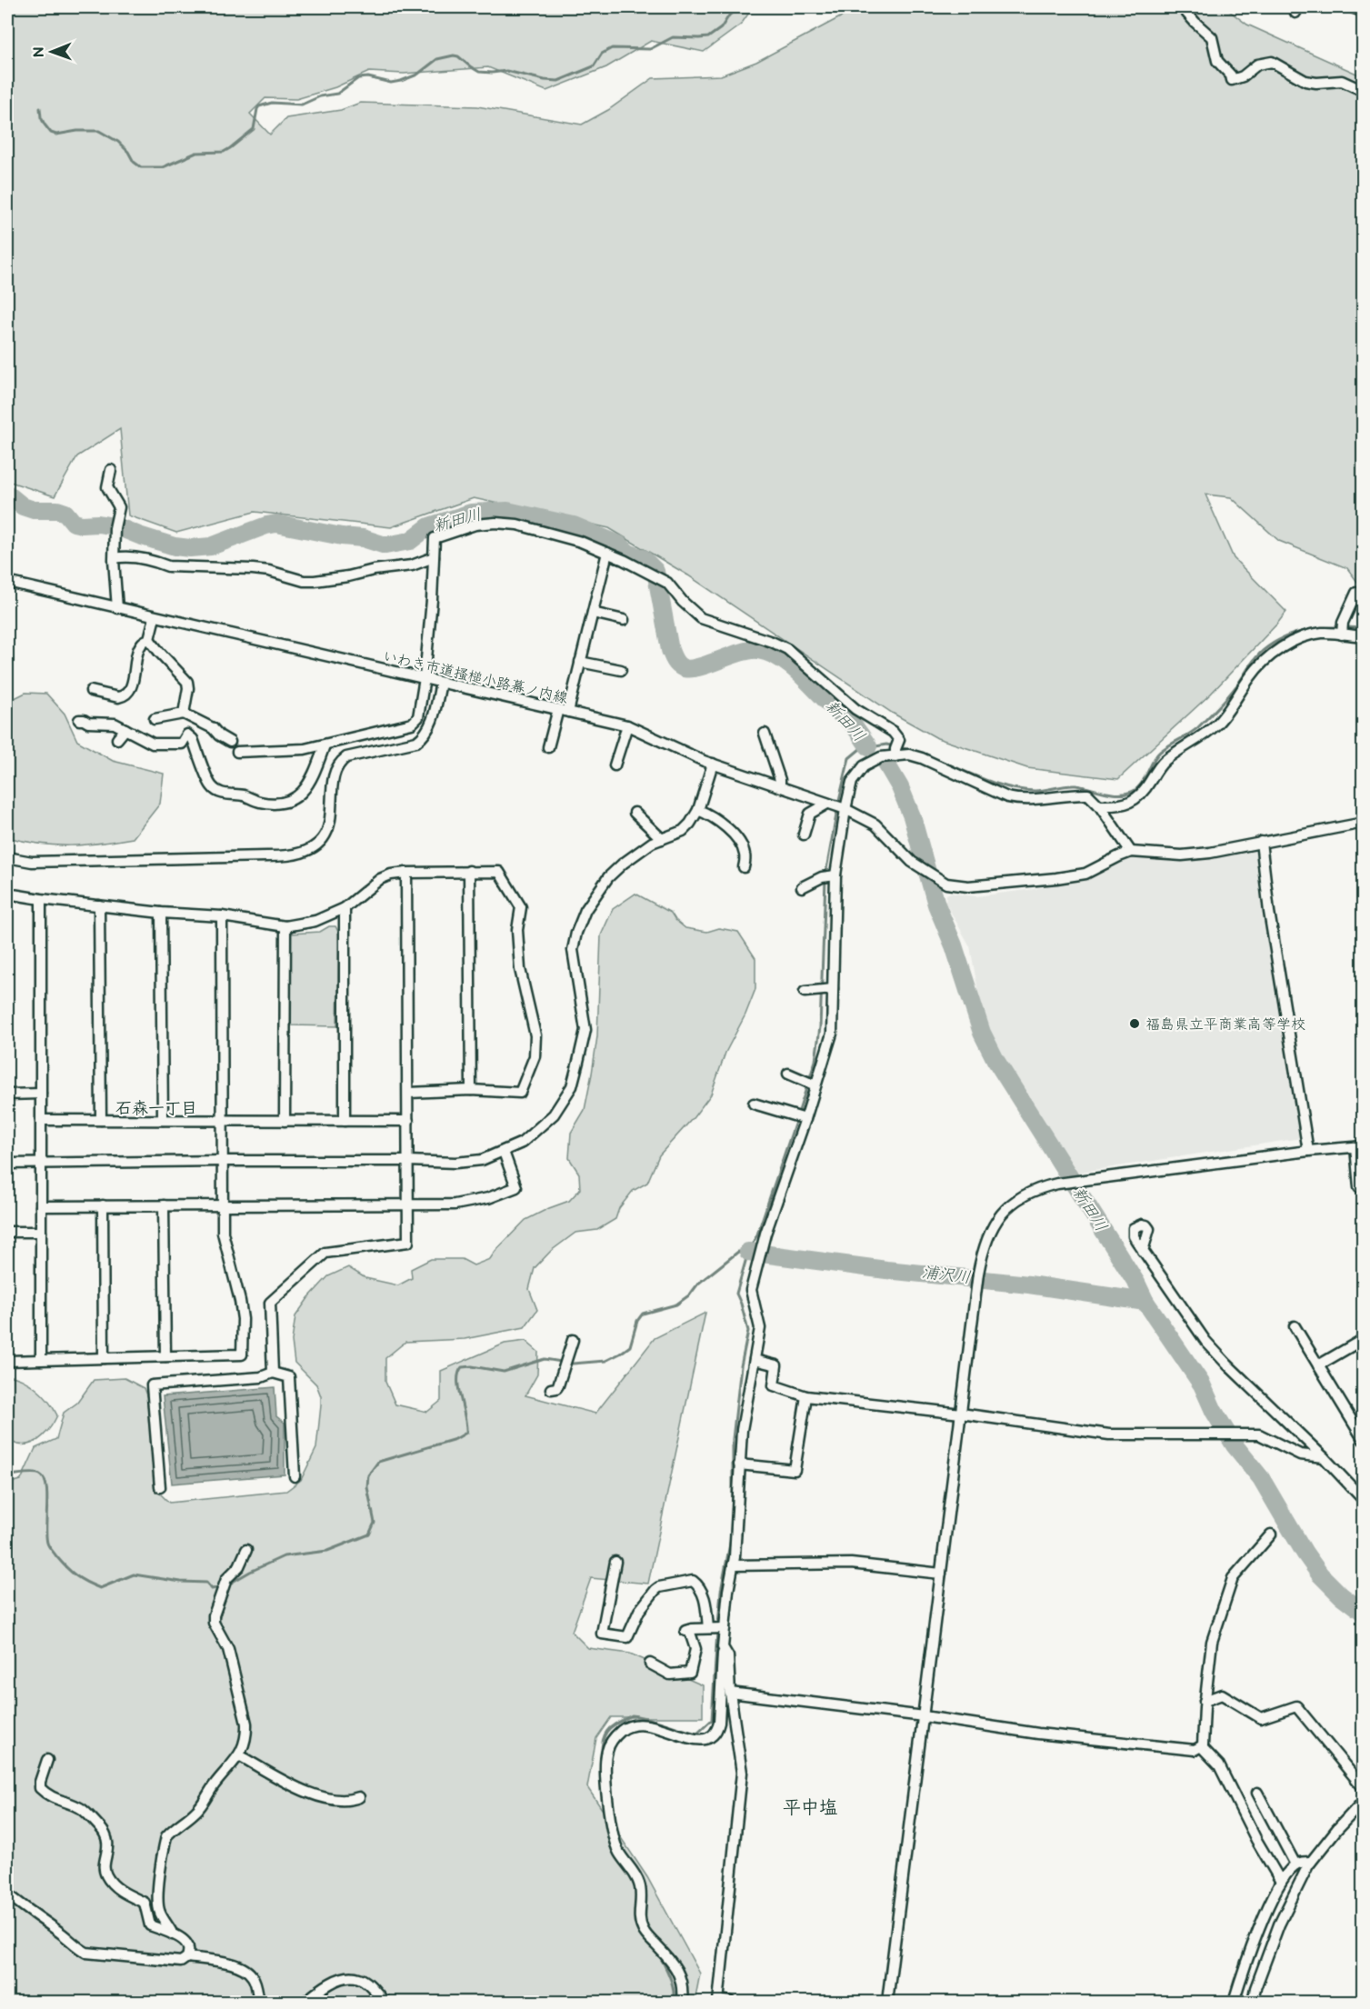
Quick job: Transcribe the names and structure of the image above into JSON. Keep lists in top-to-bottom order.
{
  "streets": {
    "street": ["いわき市道搔槌小路幕ノ内線"]
  },
  "districts": ["石森一丁目", "平中塩"],
  "water": ["新田川", "浦沢川"],
  "places": ["福島県立平商業高等学校"],
  "north": "left"
}
